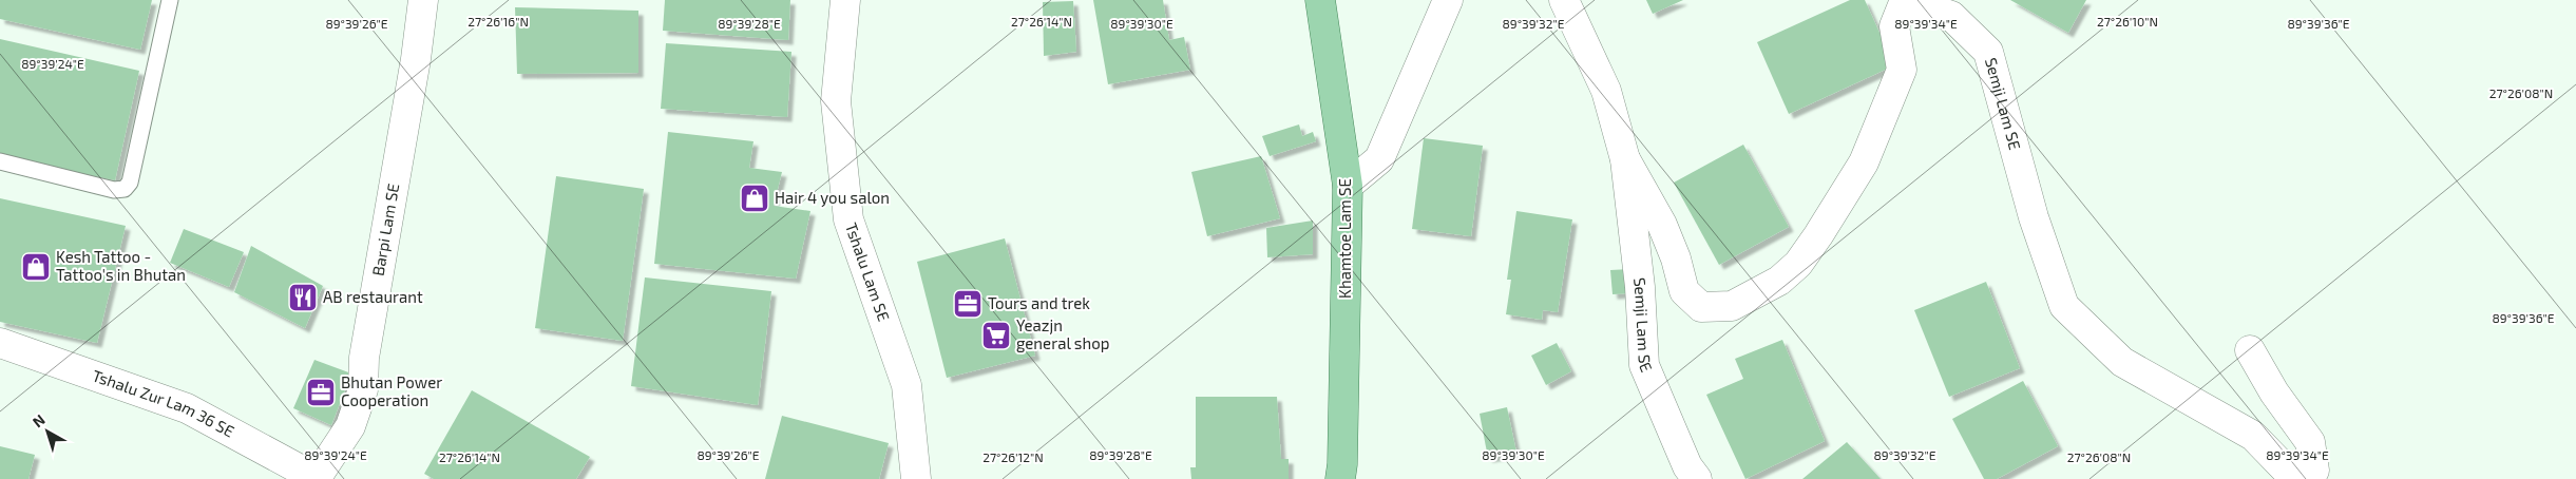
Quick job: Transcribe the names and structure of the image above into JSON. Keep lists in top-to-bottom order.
{
  "streets": {
    "main road": ["Khamtoe Lam SE"],
    "street": [
      "Semji Lam SE",
      "Barpi Lam SE",
      "Tshalu Lam SE",
      "Tshalu Zur Lam 36 SE"
    ]
  },
  "crossings": [
    ["Barpi Lam SE", "Tshalu Zur Lam 36 SE"]
  ],
  "places": {
    "shop": ["Hair 4 you salon", "Kesh Tattoo - Tattoo's in Bhutan"],
    "restaurant": ["AB restaurant"],
    "office": ["Tours and trek", "Bhutan Power Cooperation"],
    "supermarket": ["Yeazjn general shop"]
  },
  "north": "top left",
  "coordinates": [
    "27°26'16\"N",
    "27°26'14\"N",
    "27°26'10\"N",
    "89°39'26\"E",
    "89°39'28\"E",
    "89°39'30\"E",
    "89°39'32\"E",
    "89°39'34\"E",
    "89°39'36\"E",
    "89°39'24\"E",
    "27°26'08\"N",
    "27°26'12\"N"
  ]
}
